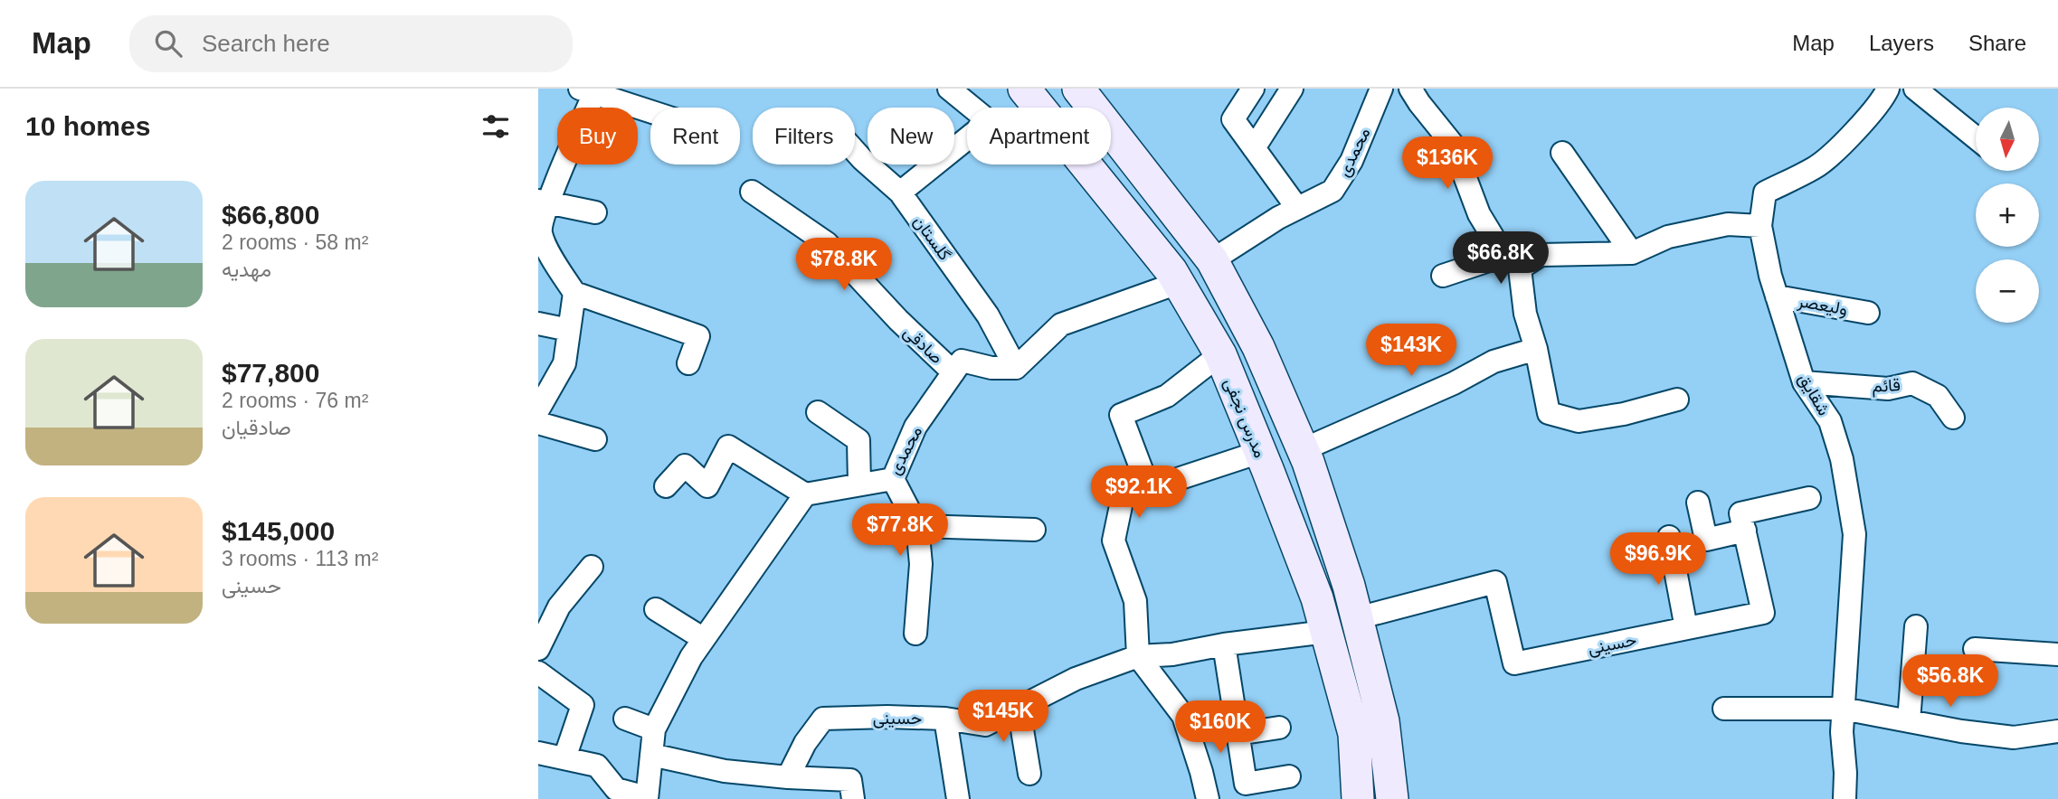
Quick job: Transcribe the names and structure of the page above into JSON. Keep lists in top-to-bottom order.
{
  "streets": {
    "main road": ["مدرس نجفی"],
    "street": [
      "محمدی",
      "گلستان",
      "ولیعصر",
      "صادقی",
      "قائم",
      "شقایق",
      "حسینی"
    ]
  },
  "crossings": [
    ["محمدی", "صادقی"],
    ["ولیعصر", "شقایق"],
    ["قائم", "شقایق"],
    ["مدرس نجفی", "حسینی"]
  ],
  "north": "bottom",
  "page": {
    "header": "Map",
    "search": "Search here",
    "nav": ["Map", "Layers", "Share"],
    "heading": "10 homes",
    "map_buttons": ["+", "−"],
    "chip": [
      "Buy",
      "Rent",
      "Filters",
      "New",
      "Apartment"
    ],
    "price": [
      "$136K",
      "$66.8K",
      "$78.8K",
      "$143K",
      "$92.1K",
      "$77.8K",
      "$96.9K",
      "$56.8K",
      "$145K",
      "$160K"
    ],
    "list": [
      {
        "name": "$66,800",
        "note": "2 rooms · 58 m² · مهدیه"
      },
      {
        "name": "$77,800",
        "note": "2 rooms · 76 m² · صادقیان"
      },
      {
        "name": "$145,000",
        "note": "3 rooms · 113 m² · حسینی"
      }
    ]
  }
}
